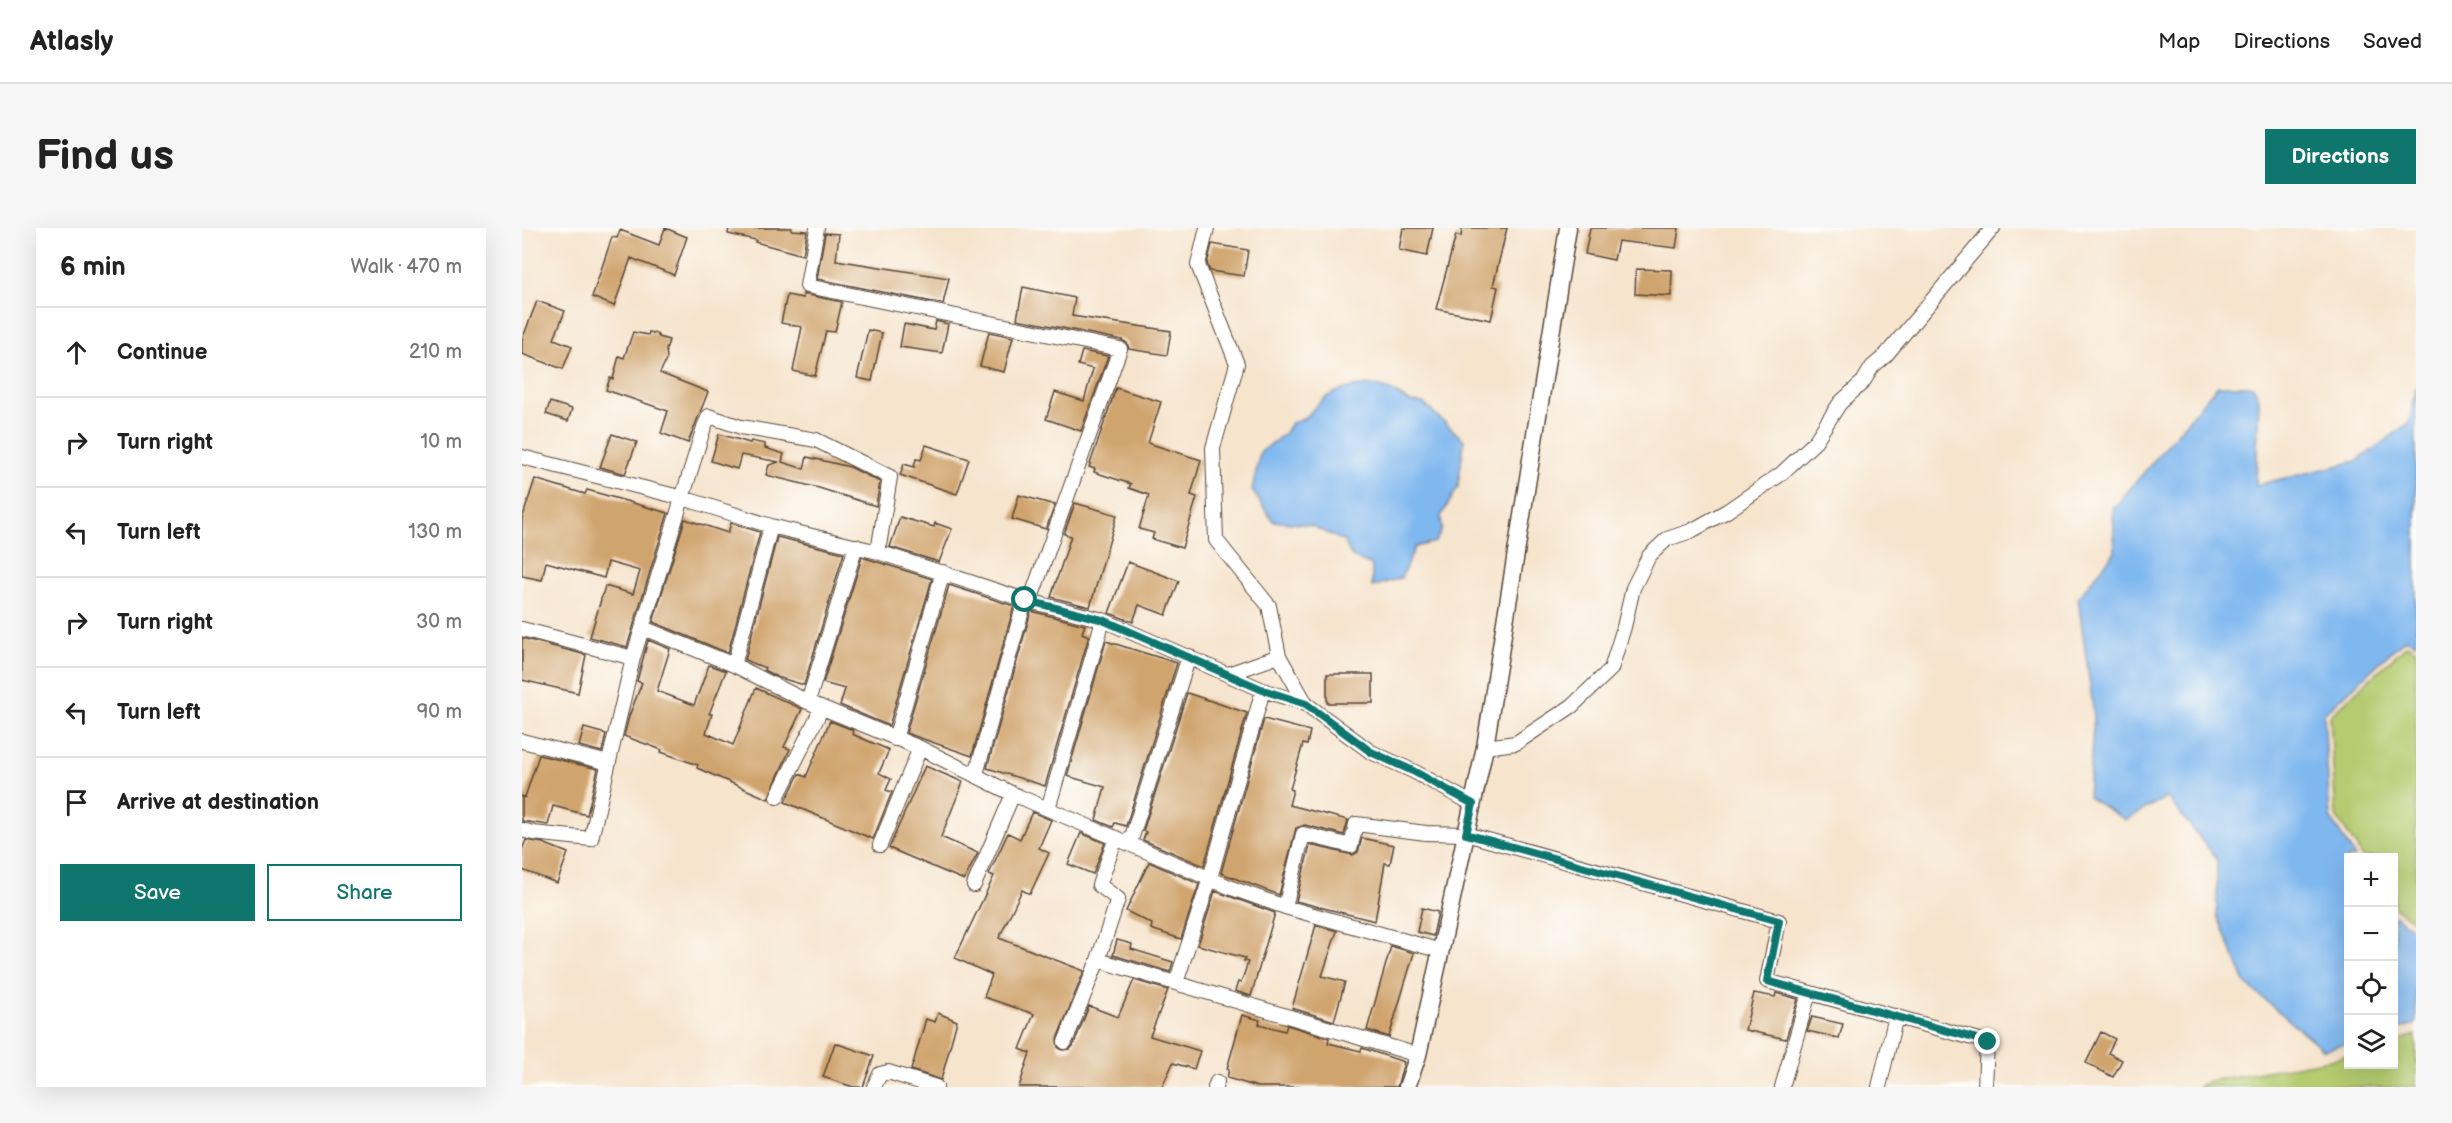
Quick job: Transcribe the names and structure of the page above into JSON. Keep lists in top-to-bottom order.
{
  "page": {
    "header": "Atlasly",
    "nav": ["Map", "Directions", "Saved"],
    "buttons": [
      "Directions",
      ["Save", "Share"]
    ],
    "title": "Find us",
    "heading": ["6 min", "Walk · 470 m"],
    "list": [
      ["Continue", "210 m"],
      ["Turn right", "10 m"],
      ["Turn left", "130 m"],
      ["Turn right", "30 m"],
      ["Turn left", "90 m"],
      "Arrive at destination"
    ],
    "map_buttons": ["+", "−"]
  }
}
